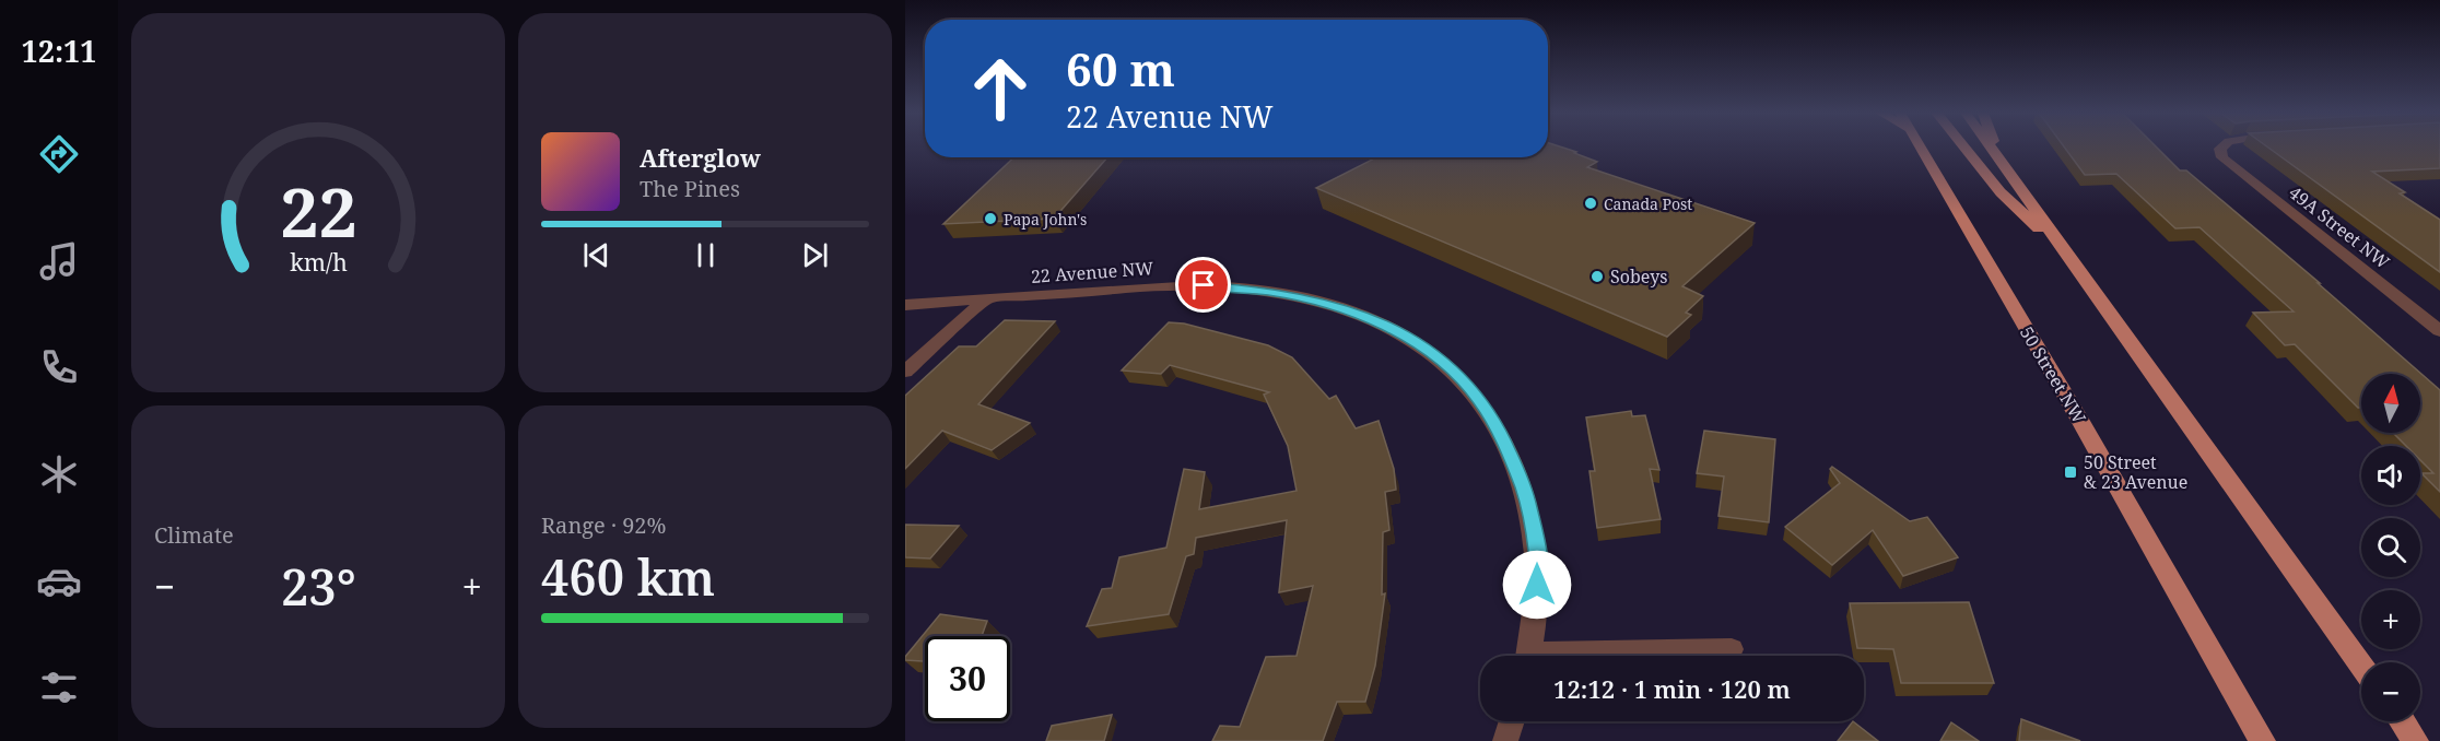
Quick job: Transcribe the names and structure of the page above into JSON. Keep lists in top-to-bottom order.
{
  "streets": {
    "main road": ["50 Street NW"],
    "street": ["49A Street NW", "22 Avenue NW"]
  },
  "places": {
    "other": ["Canada Post", "Papa John's", "Sobeys"],
    "transit": ["50 Street & 23 Avenue"]
  },
  "north": "top",
  "page": {
    "tabs": "12:11",
    "turn": ["60 m", "22 Avenue NW"],
    "song": ["Afterglow", "The Pines"],
    "map_buttons": ["+", "−"],
    "tile": [
      "Climate",
      ["Range · 92%", "460 km"]
    ],
    "heat": ["−", "23°", "+"],
    "limit": "30",
    "trip": "12:12 · 1 min · 120 m",
    "gauge": ["22", "km/h"]
  }
}
